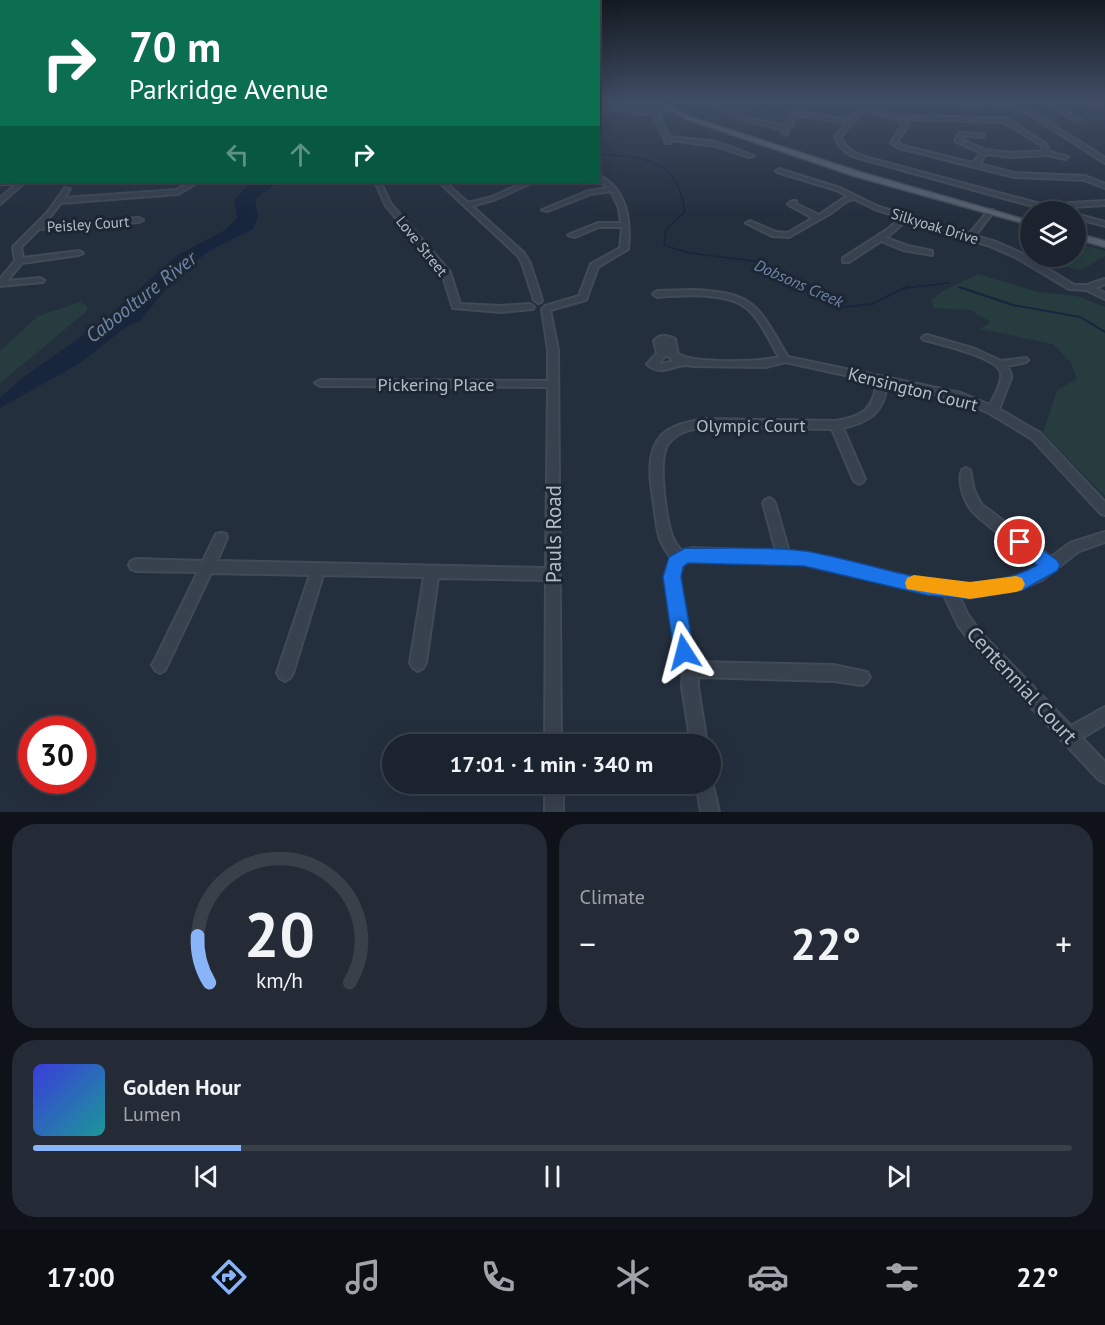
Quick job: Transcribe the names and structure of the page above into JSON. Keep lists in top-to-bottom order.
{
  "streets": {
    "street": [
      "Peisley Court",
      "Silkyoak Drive",
      "Love Street",
      "Pickering Place",
      "Kensington Court",
      "Olympic Court",
      "Pauls Road",
      "Centennial Court"
    ]
  },
  "crossings": [
    ["Love Street", "Pauls Road"],
    ["Pickering Place", "Pauls Road"],
    ["Kensington Court", "Olympic Court"]
  ],
  "water": ["Dobsons Creek", "Caboolture River"],
  "page": {
    "turn": ["70 m", "Parkridge Avenue"],
    "limit": "30",
    "trip": "17:01 · 1 min · 340 m",
    "tile": "Climate",
    "heat": ["−", "22°", "+"],
    "song": ["Golden Hour", "Lumen"],
    "tabs": ["17:00", "22°"],
    "gauge": ["20", "km/h"]
  }
}
